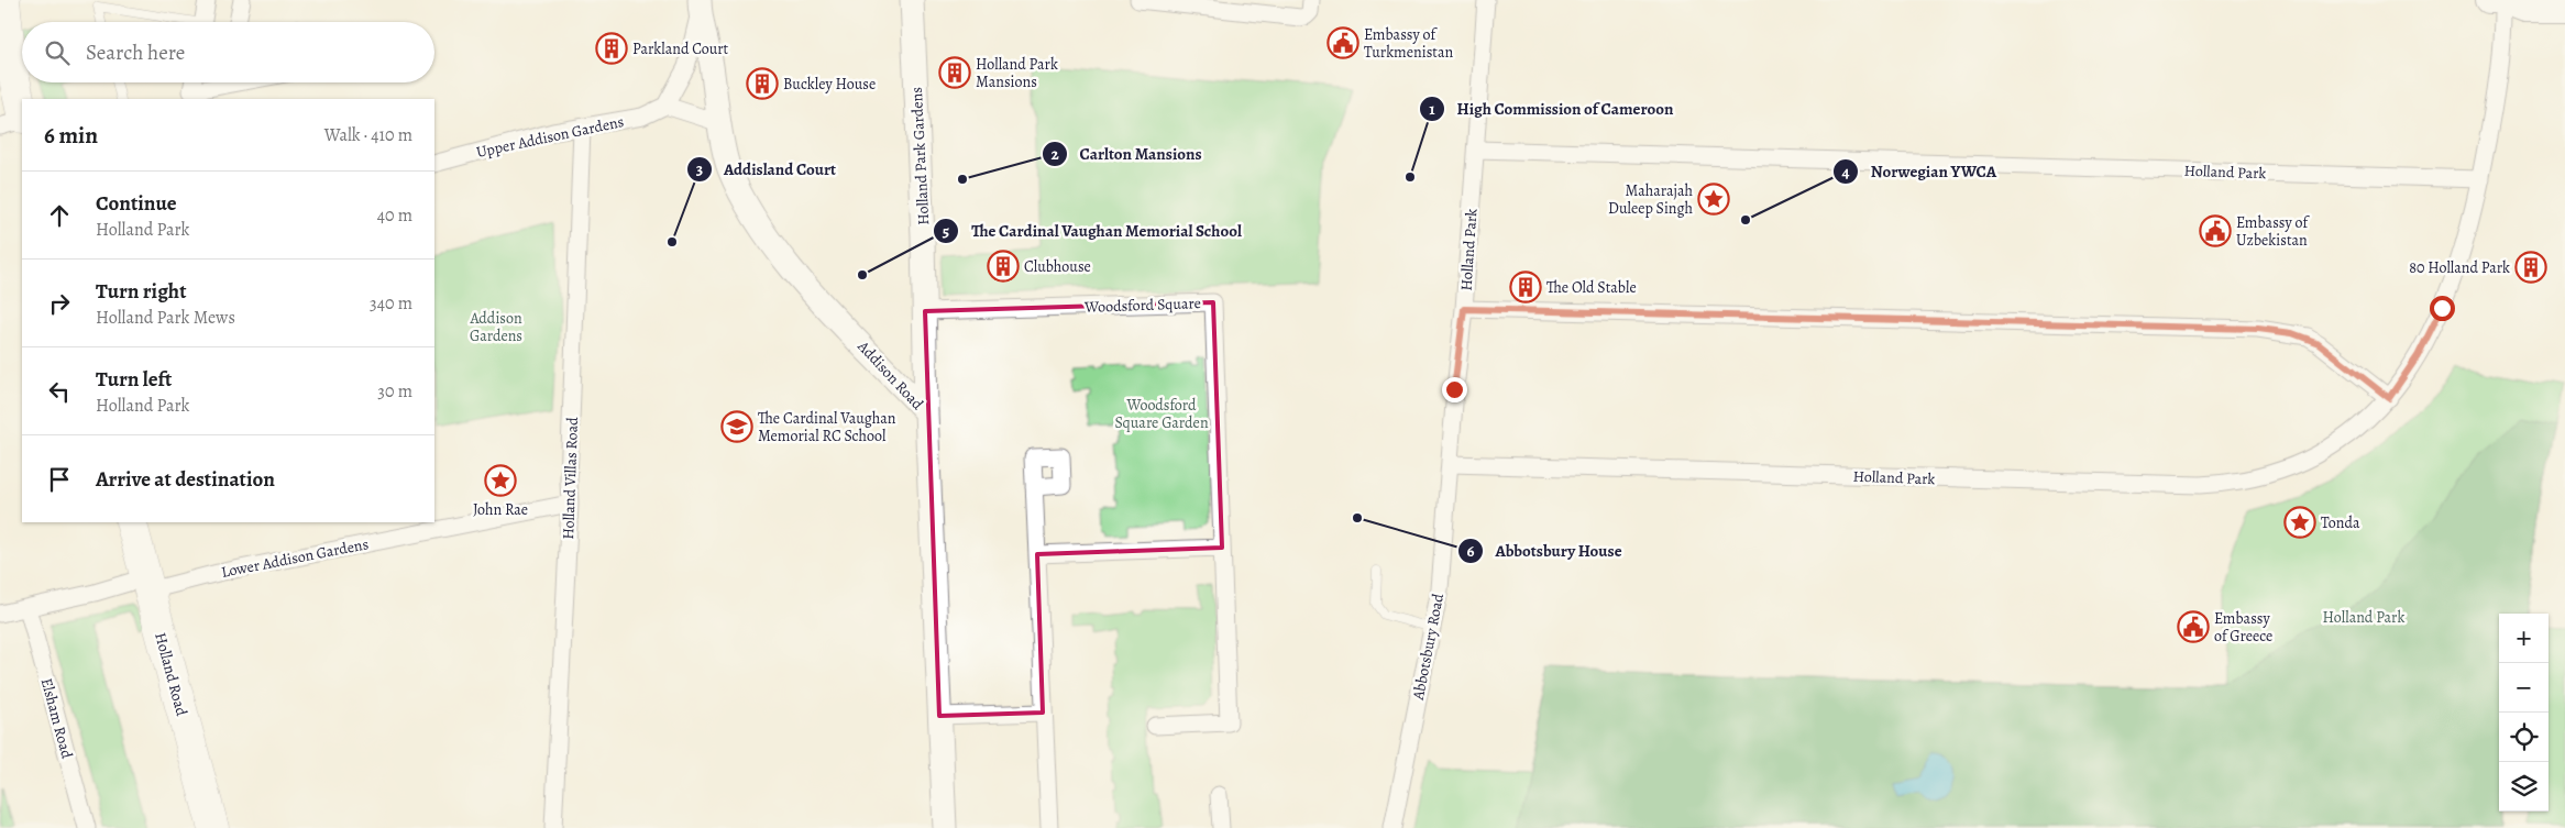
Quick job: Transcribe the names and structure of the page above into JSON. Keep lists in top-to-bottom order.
{
  "streets": {
    "highway": ["Holland Road"],
    "street": [
      "Upper Addison Gardens",
      "Holland Park Gardens",
      "Holland Park",
      "Woodsford Square",
      "Addison Road",
      "Holland Villas Road",
      "Lower Addison Gardens",
      "Abbotsbury Road",
      "Elsham Road"
    ]
  },
  "crossings": [
    ["Upper Addison Gardens", "Holland Villas Road"],
    ["Holland Park Gardens", "Woodsford Square"],
    ["Holland Park Gardens", "Addison Road"],
    ["Holland Park", "Abbotsbury Road"],
    ["Holland Villas Road", "Lower Addison Gardens"],
    ["Lower Addison Gardens", "Holland Road"],
    ["Lower Addison Gardens", "Elsham Road"]
  ],
  "parks": ["Addison Gardens", "Woodsford Square Garden", "Holland Park"],
  "places": {
    "public building": ["Embassy of Turkmenistan", "Embassy of Uzbekistan", "Embassy of Greece"],
    "building": [
      "Parkland Court",
      "Holland Park Mansions",
      "Buckley House",
      "Clubhouse",
      "80 Holland Park",
      "The Old Stable"
    ],
    "other": [
      "High Commission of Cameroon",
      "Carlton Mansions",
      "Norwegian YWCA",
      "Addisland Court",
      "The Cardinal Vaughan Memorial School",
      "Abbotsbury House"
    ],
    "place": ["Maharajah Duleep Singh", "John Rae", "Tonda"],
    "school or university": ["The Cardinal Vaughan Memorial RC School"]
  },
  "page": {
    "search": "Search here",
    "heading": ["6 min", "Walk · 410 m"],
    "list": [
      ["Continue", "Holland Park", "40 m"],
      ["Turn right", "Holland Park Mews", "340 m"],
      ["Turn left", "Holland Park", "30 m"],
      "Arrive at destination"
    ],
    "map_buttons": ["+", "−"]
  }
}
